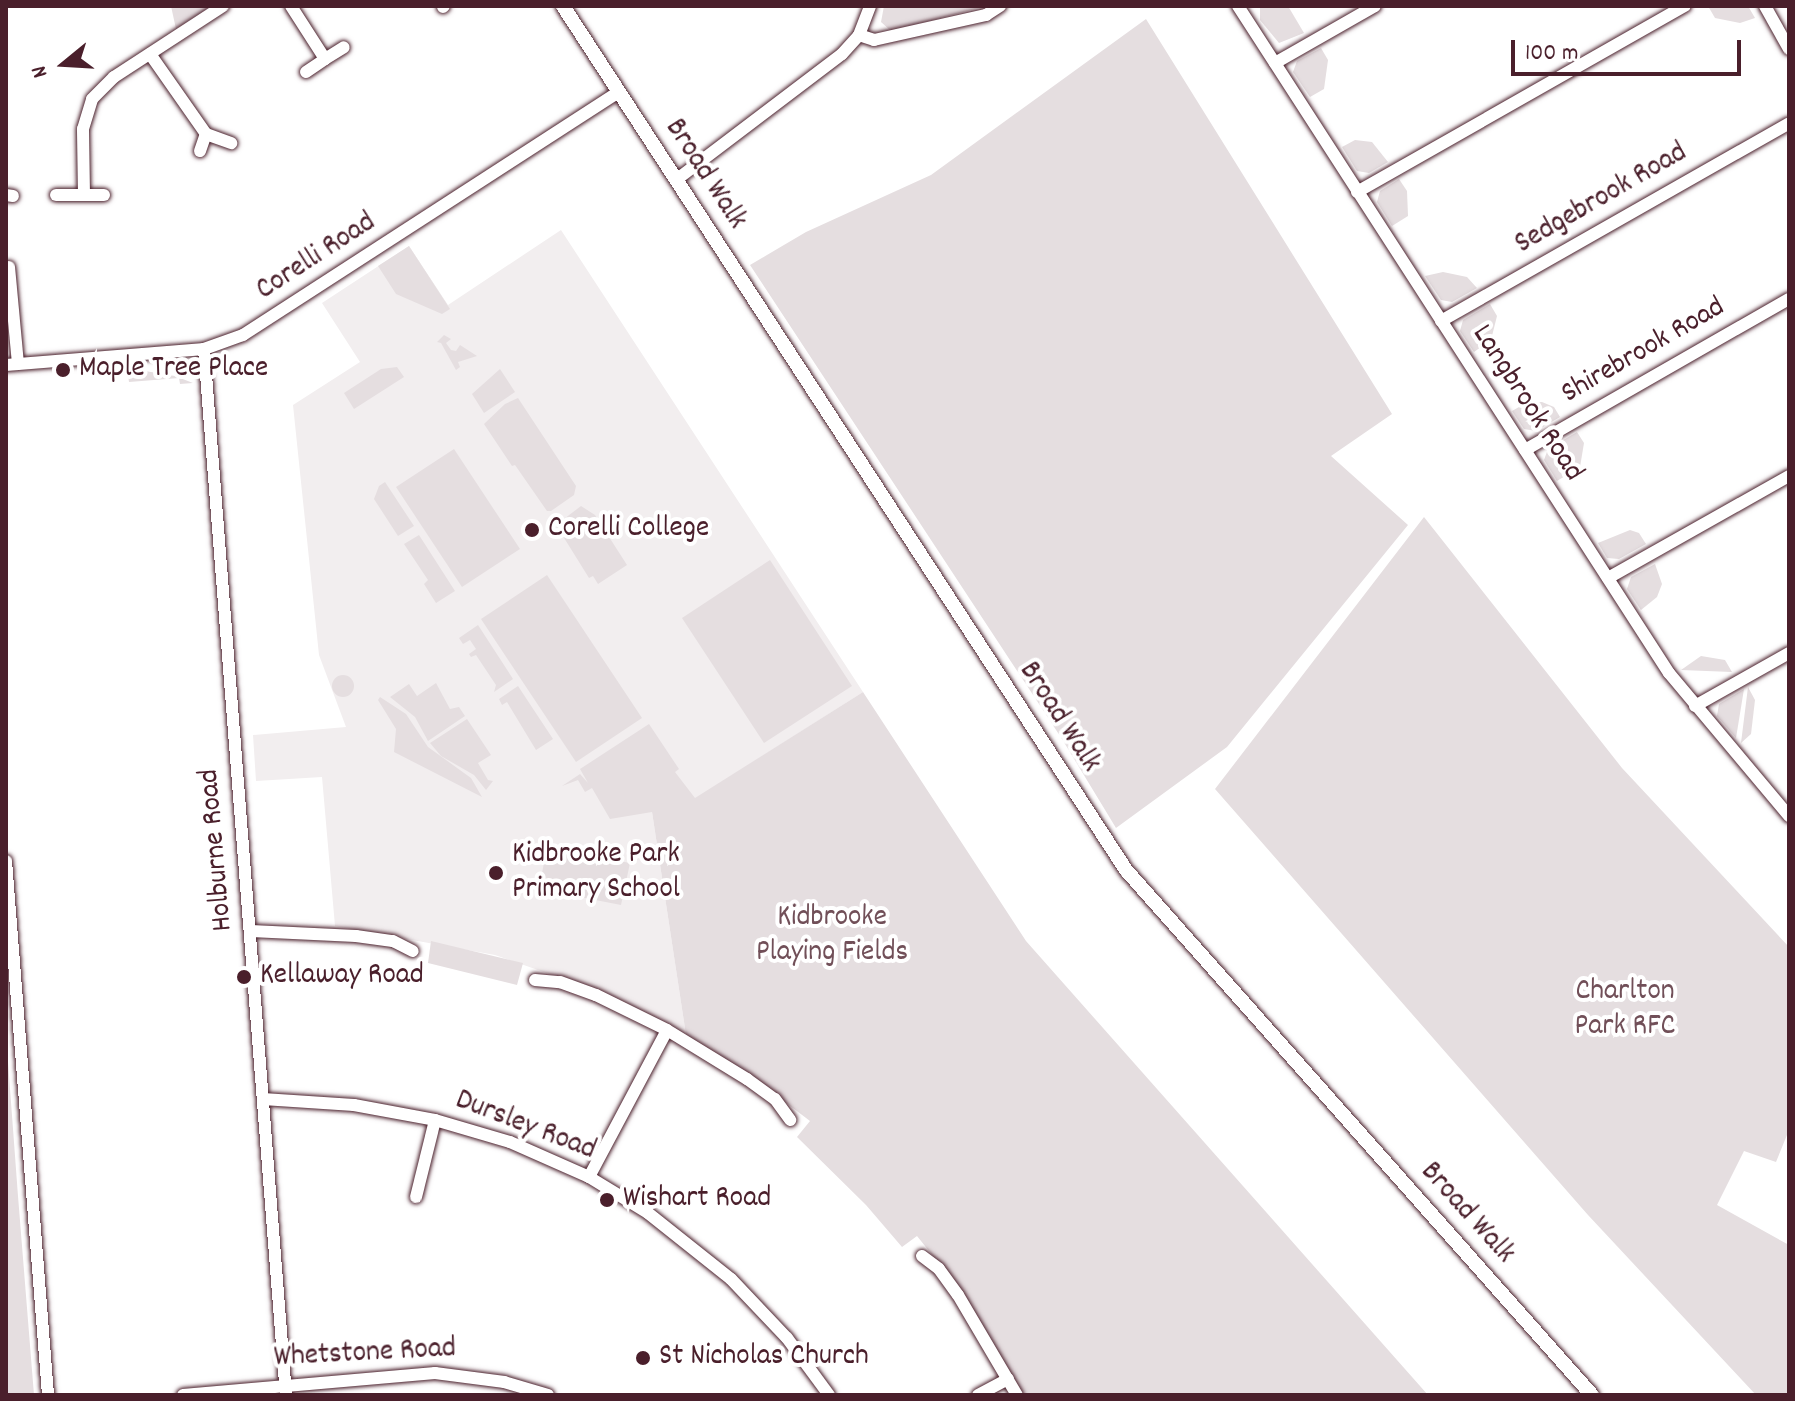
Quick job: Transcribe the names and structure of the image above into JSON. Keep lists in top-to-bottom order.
{
  "streets": {
    "street": [
      "Broad Walk",
      "Sedgebrook Road",
      "Corelli Road",
      "Shirebrook Road",
      "Langbrook Road",
      "Holburne Road",
      "Dursley Road",
      "Whetstone Road"
    ]
  },
  "crossings": [
    ["Broad Walk", "Corelli Road"],
    ["Sedgebrook Road", "Langbrook Road"],
    ["Corelli Road", "Holburne Road"],
    ["Shirebrook Road", "Langbrook Road"],
    ["Holburne Road", "Dursley Road"],
    ["Holburne Road", "Whetstone Road"]
  ],
  "parks": ["Kidbrooke Playing Fields", "Charlton Park RFC"],
  "places": [
    "Maple Tree Place",
    "Corelli College",
    "Kidbrooke Park Primary School",
    "Kellaway Road",
    "Wishart Road",
    "St Nicholas Church"
  ],
  "scale_bar": "100 m",
  "north": "left"
}
